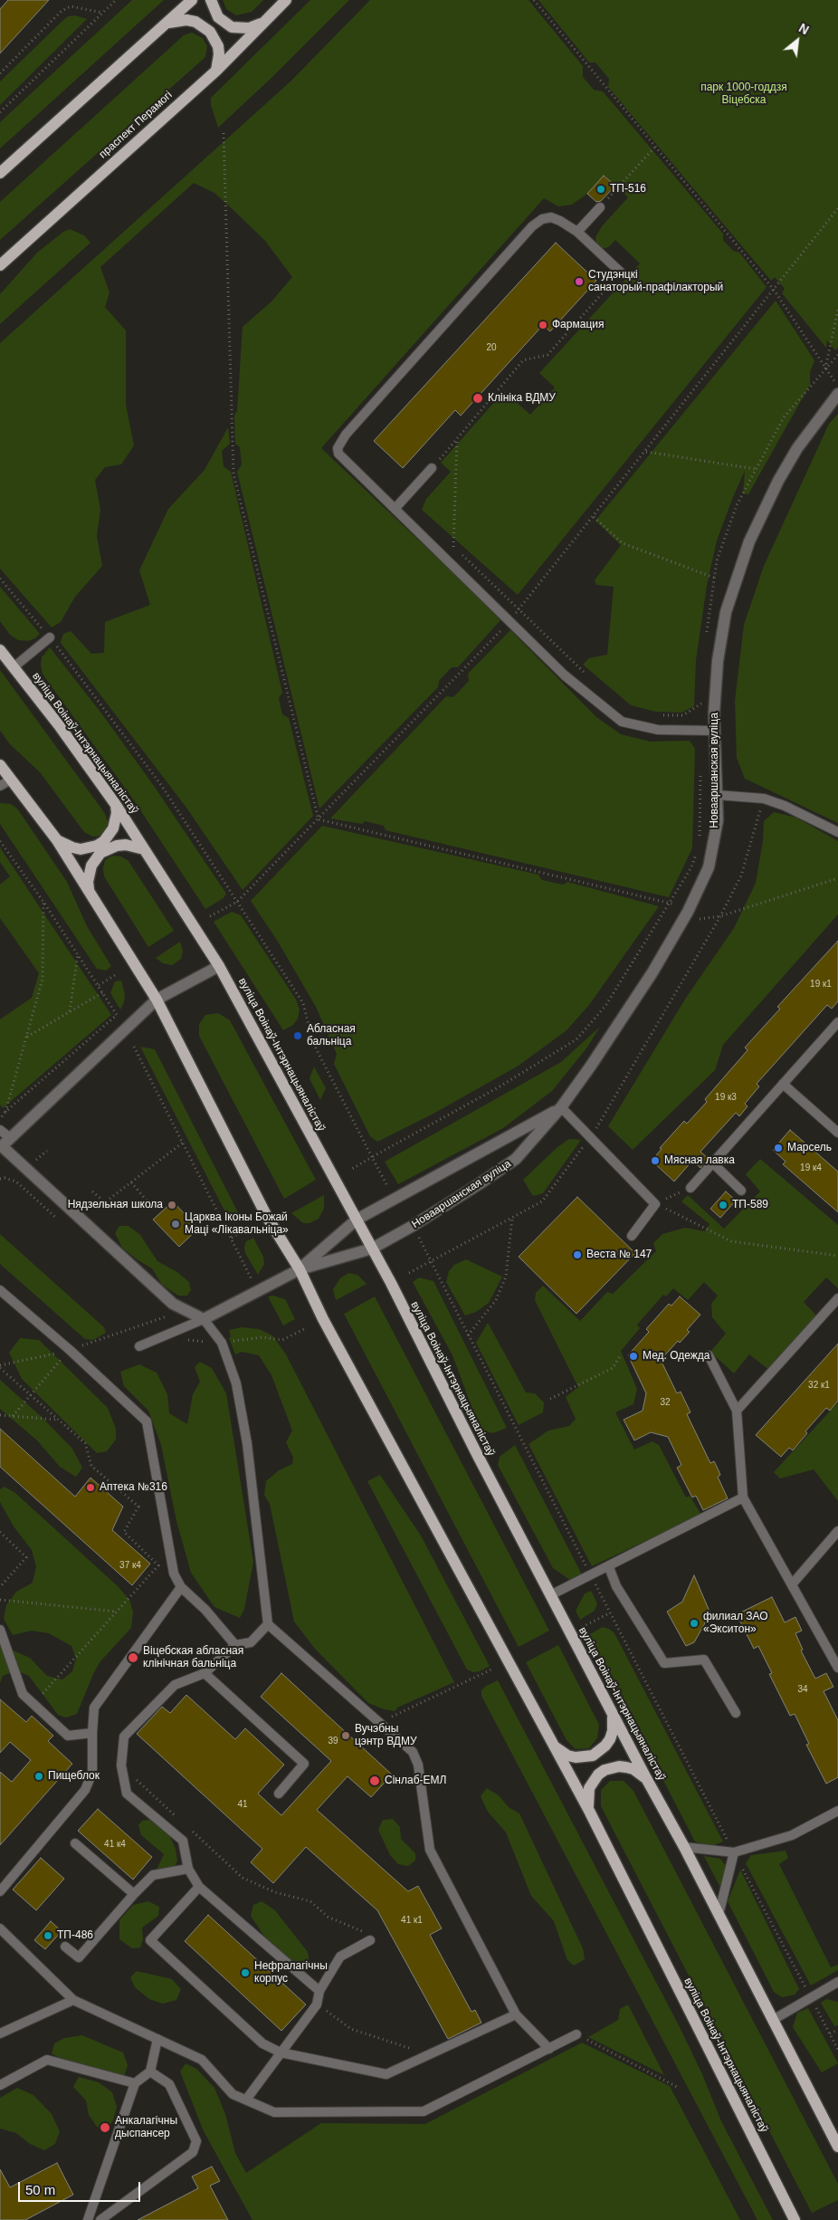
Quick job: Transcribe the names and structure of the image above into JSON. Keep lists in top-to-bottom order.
{
  "streets": {
    "main road": ["праспект Перамогі", "вуліца Воінаў-Інтэрнацыяналістаў"],
    "street": ["Новааршанская вуліца"]
  },
  "crossings": [
    ["вуліца Воінаў-Інтэрнацыяналістаў", "Новааршанская вуліца"]
  ],
  "parks": ["парк 1000-годдзя Віцебска"],
  "places": [
    "ТП-516",
    "Студэнцкі санаторый-прафілакторый",
    "Фармация",
    "Клініка ВДМУ",
    "Абласная бальніца",
    "Марсель",
    "Мясная лавка",
    "Нядзельная школа",
    "ТП-589",
    "Царква Іконы Божай Маці «Лікавальніца»",
    "Веста № 147",
    "Мед. Одежда",
    "Аптека №316",
    "филиал ЗАО «Экситон»",
    "Віцебская абласная клінічная бальніца",
    "Вучэбны цэнтр ВДМУ",
    "Пищеблок",
    "Сінлаб-ЕМЛ",
    "ТП-486",
    "Нефралагічны корпус",
    "Анкалагічны дыспансер"
  ],
  "house_numbers": [
    "20",
    "19 к1",
    "19 к3",
    "19 к4",
    "32 к1",
    "32",
    "37 к4",
    "34",
    "39",
    "41",
    "41 к4",
    "41 к1"
  ],
  "scale_bar": "50 m",
  "north": "top right"
}
